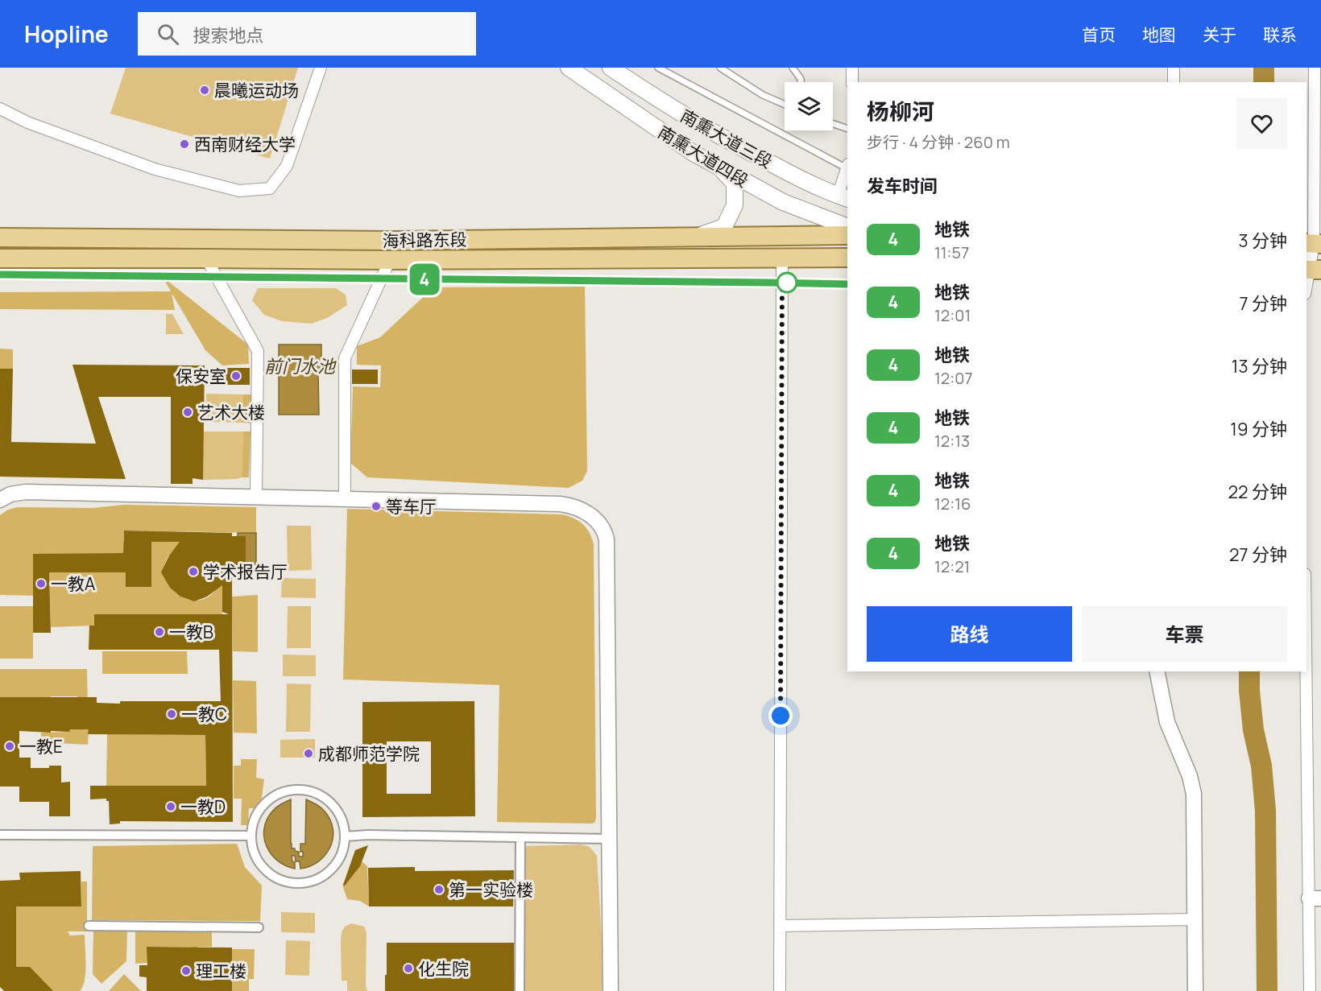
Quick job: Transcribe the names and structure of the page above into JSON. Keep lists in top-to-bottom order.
{
  "streets": {
    "main road": ["南熏大道三段", "南熏大道四段", "海科路东段"]
  },
  "water": ["前门水池"],
  "places": [
    "晨曦运动场",
    "西南财经大学",
    "保安室",
    "艺术大楼",
    "等车厅",
    "学术报告厅",
    "一教A",
    "一教B",
    "一教C",
    "一教E",
    "成都师范学院",
    "一教D",
    "第一实验楼",
    "化生院",
    "理工楼"
  ],
  "lines": ["metro line 4"],
  "page": {
    "header": "Hopline",
    "search": "搜索地点",
    "nav": [
      "首页",
      "地图",
      "关于",
      "联系"
    ],
    "on_map": "4",
    "heading": [
      ["杨柳河", "步行 · 4 分钟 · 260 m"],
      "发车时间"
    ],
    "list": [
      {
        "mark": "4",
        "name": "地铁",
        "note": "11:57",
        "value": "3 分钟"
      },
      {
        "mark": "4",
        "name": "地铁",
        "note": "12:01",
        "value": "7 分钟"
      },
      {
        "mark": "4",
        "name": "地铁",
        "note": "12:07",
        "value": "13 分钟"
      },
      {
        "mark": "4",
        "name": "地铁",
        "note": "12:13",
        "value": "19 分钟"
      },
      {
        "mark": "4",
        "name": "地铁",
        "note": "12:16",
        "value": "22 分钟"
      },
      {
        "mark": "4",
        "name": "地铁",
        "note": "12:21",
        "value": "27 分钟"
      }
    ],
    "buttons": ["路线", "车票"]
  }
}
